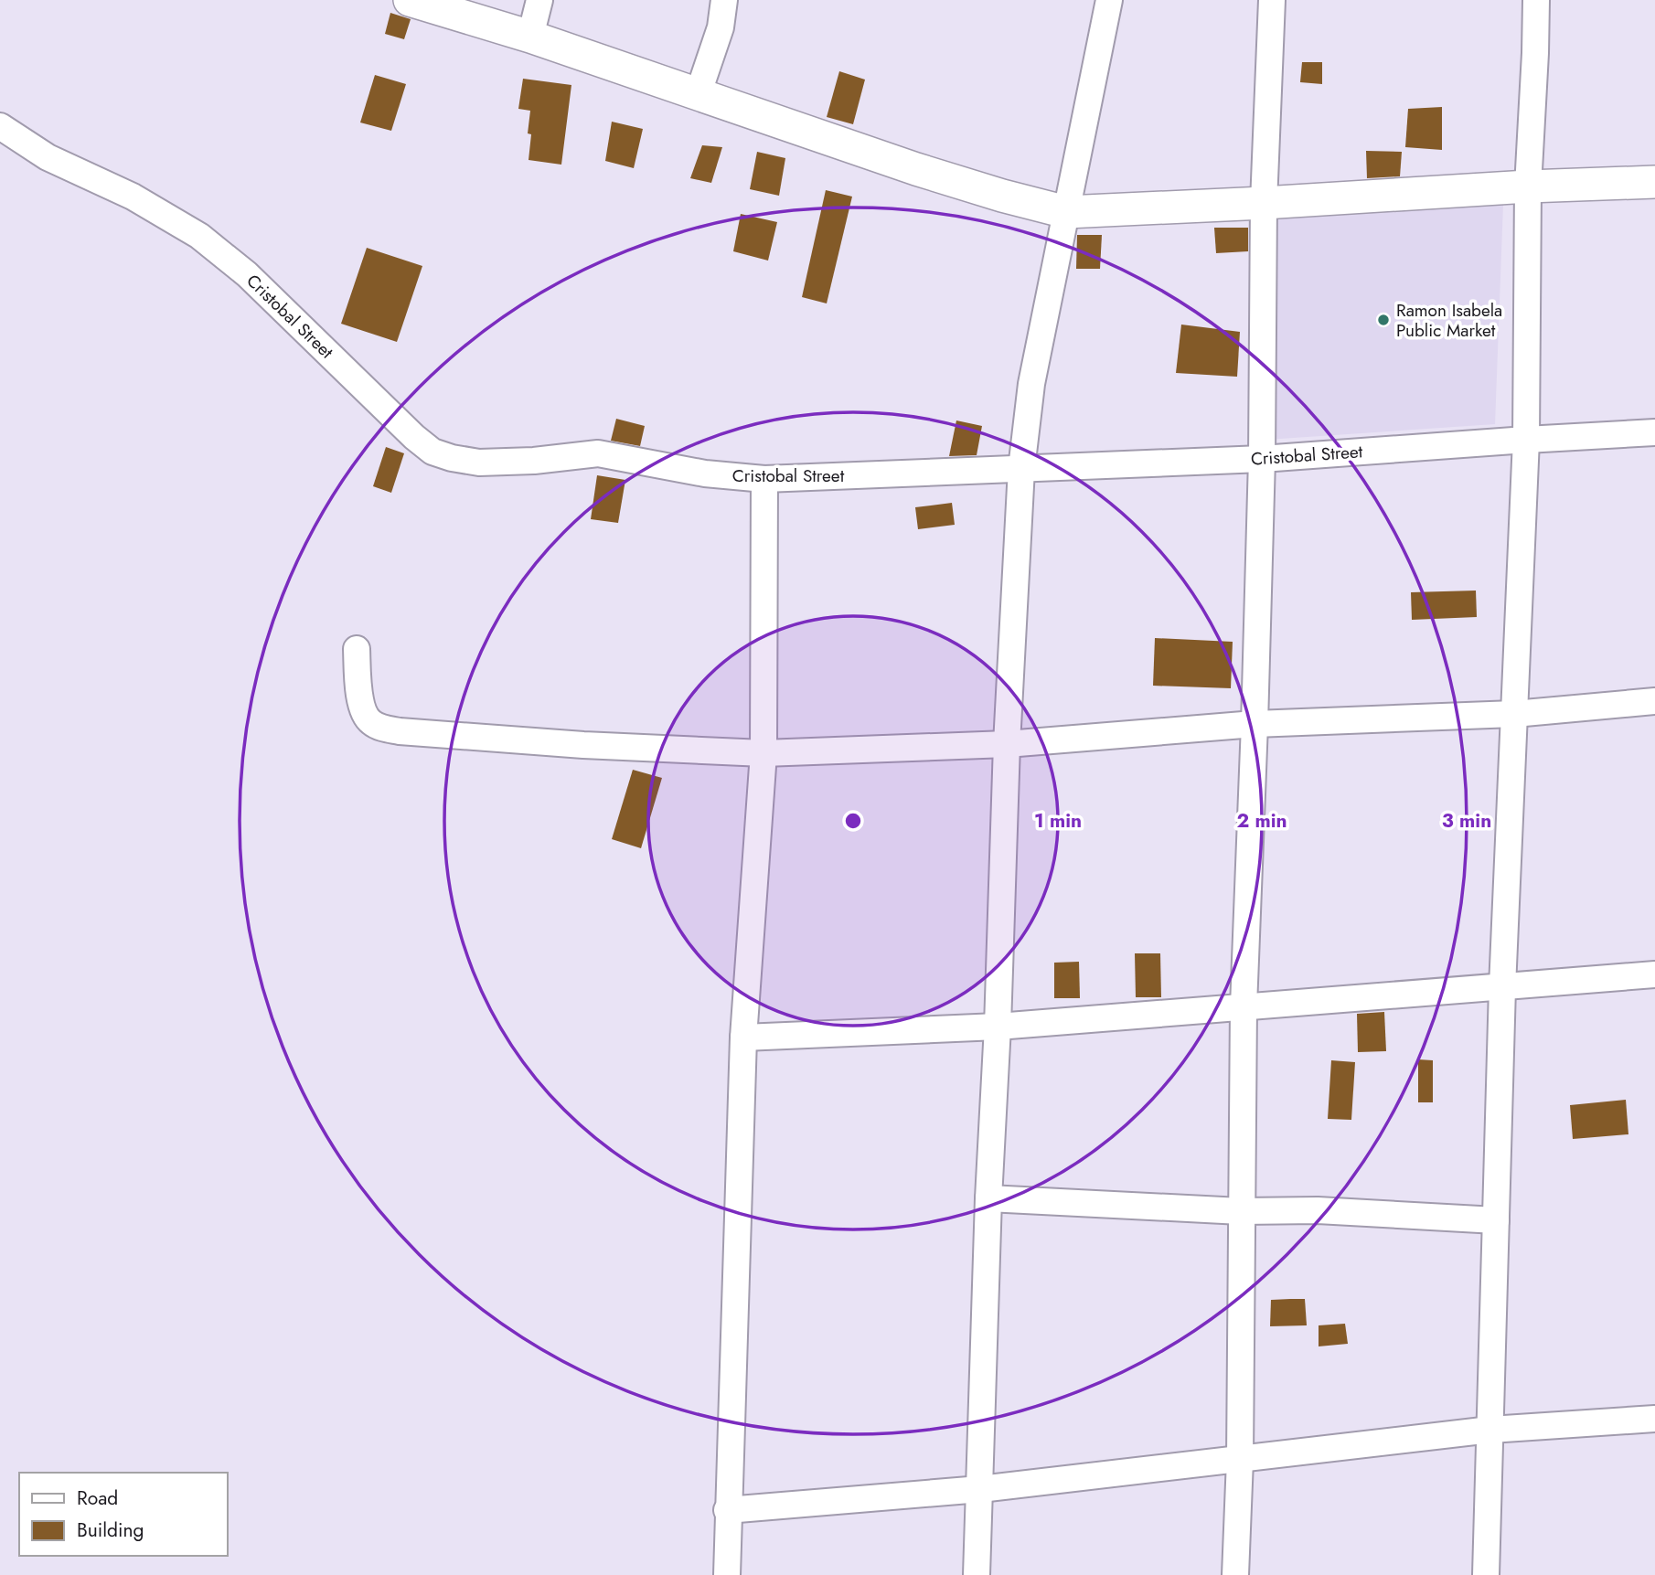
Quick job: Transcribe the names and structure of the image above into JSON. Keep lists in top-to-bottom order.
{
  "streets": {
    "street": ["Cristobal Street"]
  },
  "places": ["Ramon Isabela Public Market"],
  "legend": ["Road", "Building"],
  "rings": ["1 min", "2 min", "3 min"]
}
